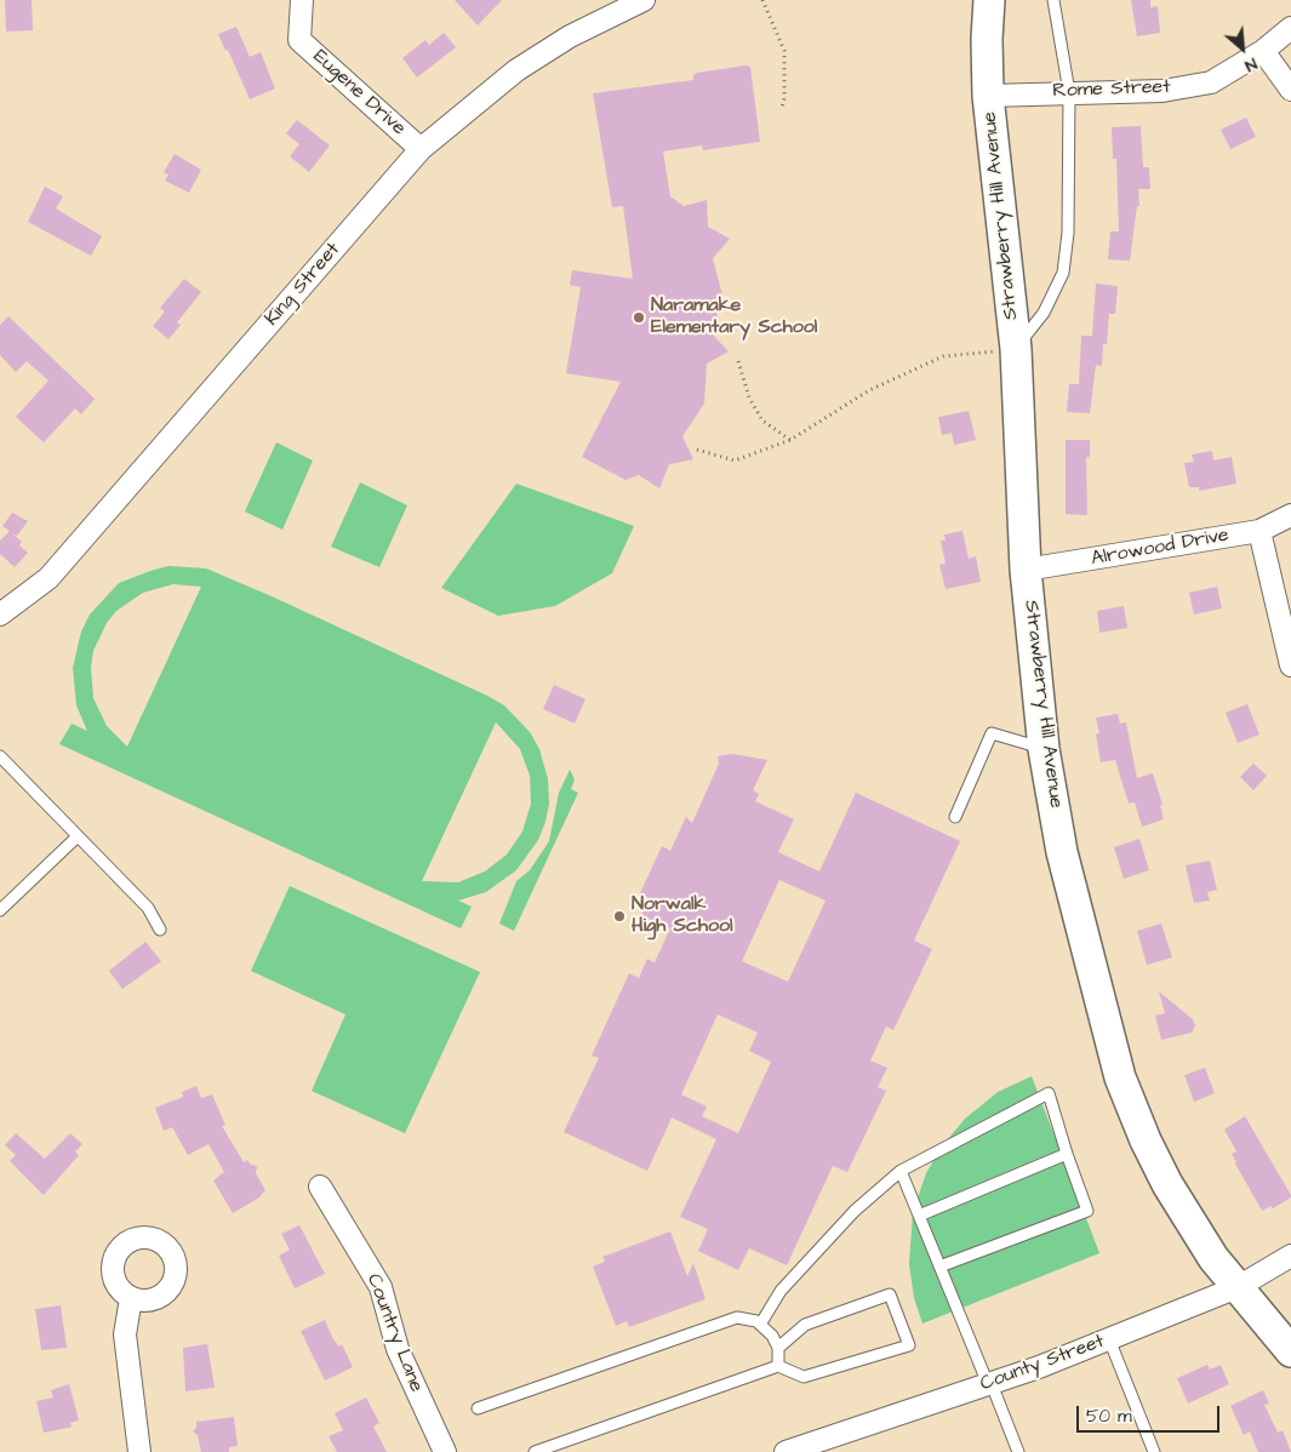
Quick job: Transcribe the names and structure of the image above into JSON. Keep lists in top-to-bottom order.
{
  "streets": {
    "main road": ["Strawberry Hill Avenue"],
    "street": [
      "Rome Street",
      "Eugene Drive",
      "King Street",
      "Alrowood Drive",
      "Country Lane",
      "County Street"
    ]
  },
  "crossings": [
    ["Rome Street", "Strawberry Hill Avenue"],
    ["Eugene Drive", "King Street"],
    ["Strawberry Hill Avenue", "Alrowood Drive"],
    ["Strawberry Hill Avenue", "County Street"]
  ],
  "places": ["Naramake Elementary School", "Norwalk High School"],
  "scale_bar": "50 m",
  "north": "bottom right"
}
